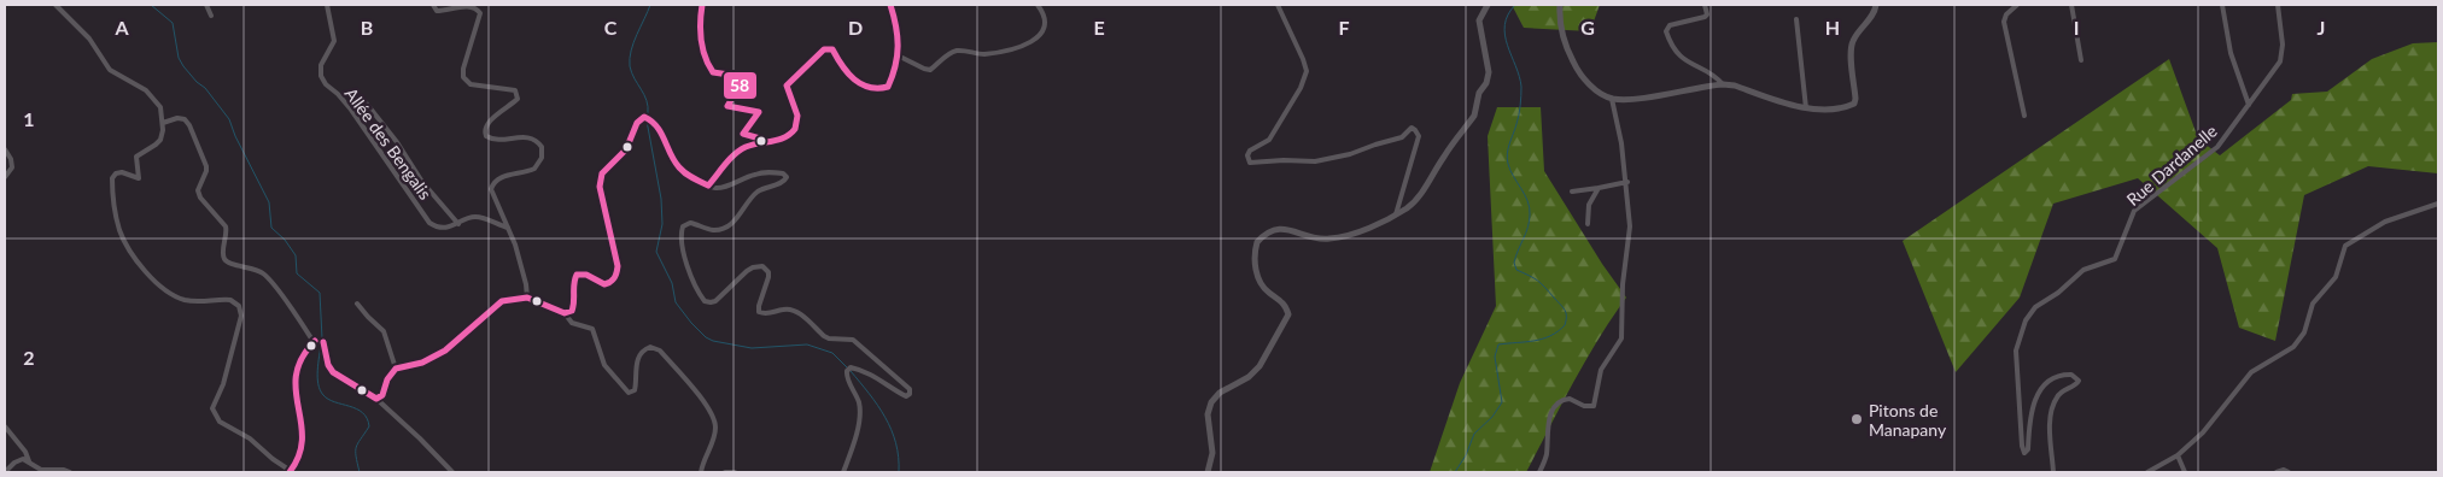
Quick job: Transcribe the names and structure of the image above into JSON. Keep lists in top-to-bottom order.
{
  "streets": {
    "street": ["Allée des Bengalis", "Rue Dardanelle"]
  },
  "places": ["Pitons de Manapany"],
  "lines": ["transit line 58"],
  "grid": {
    "columns": [
      "A",
      "B",
      "C",
      "D",
      "E",
      "F",
      "G",
      "H",
      "I",
      "J"
    ],
    "rows": ["1", "2"]
  }
}
